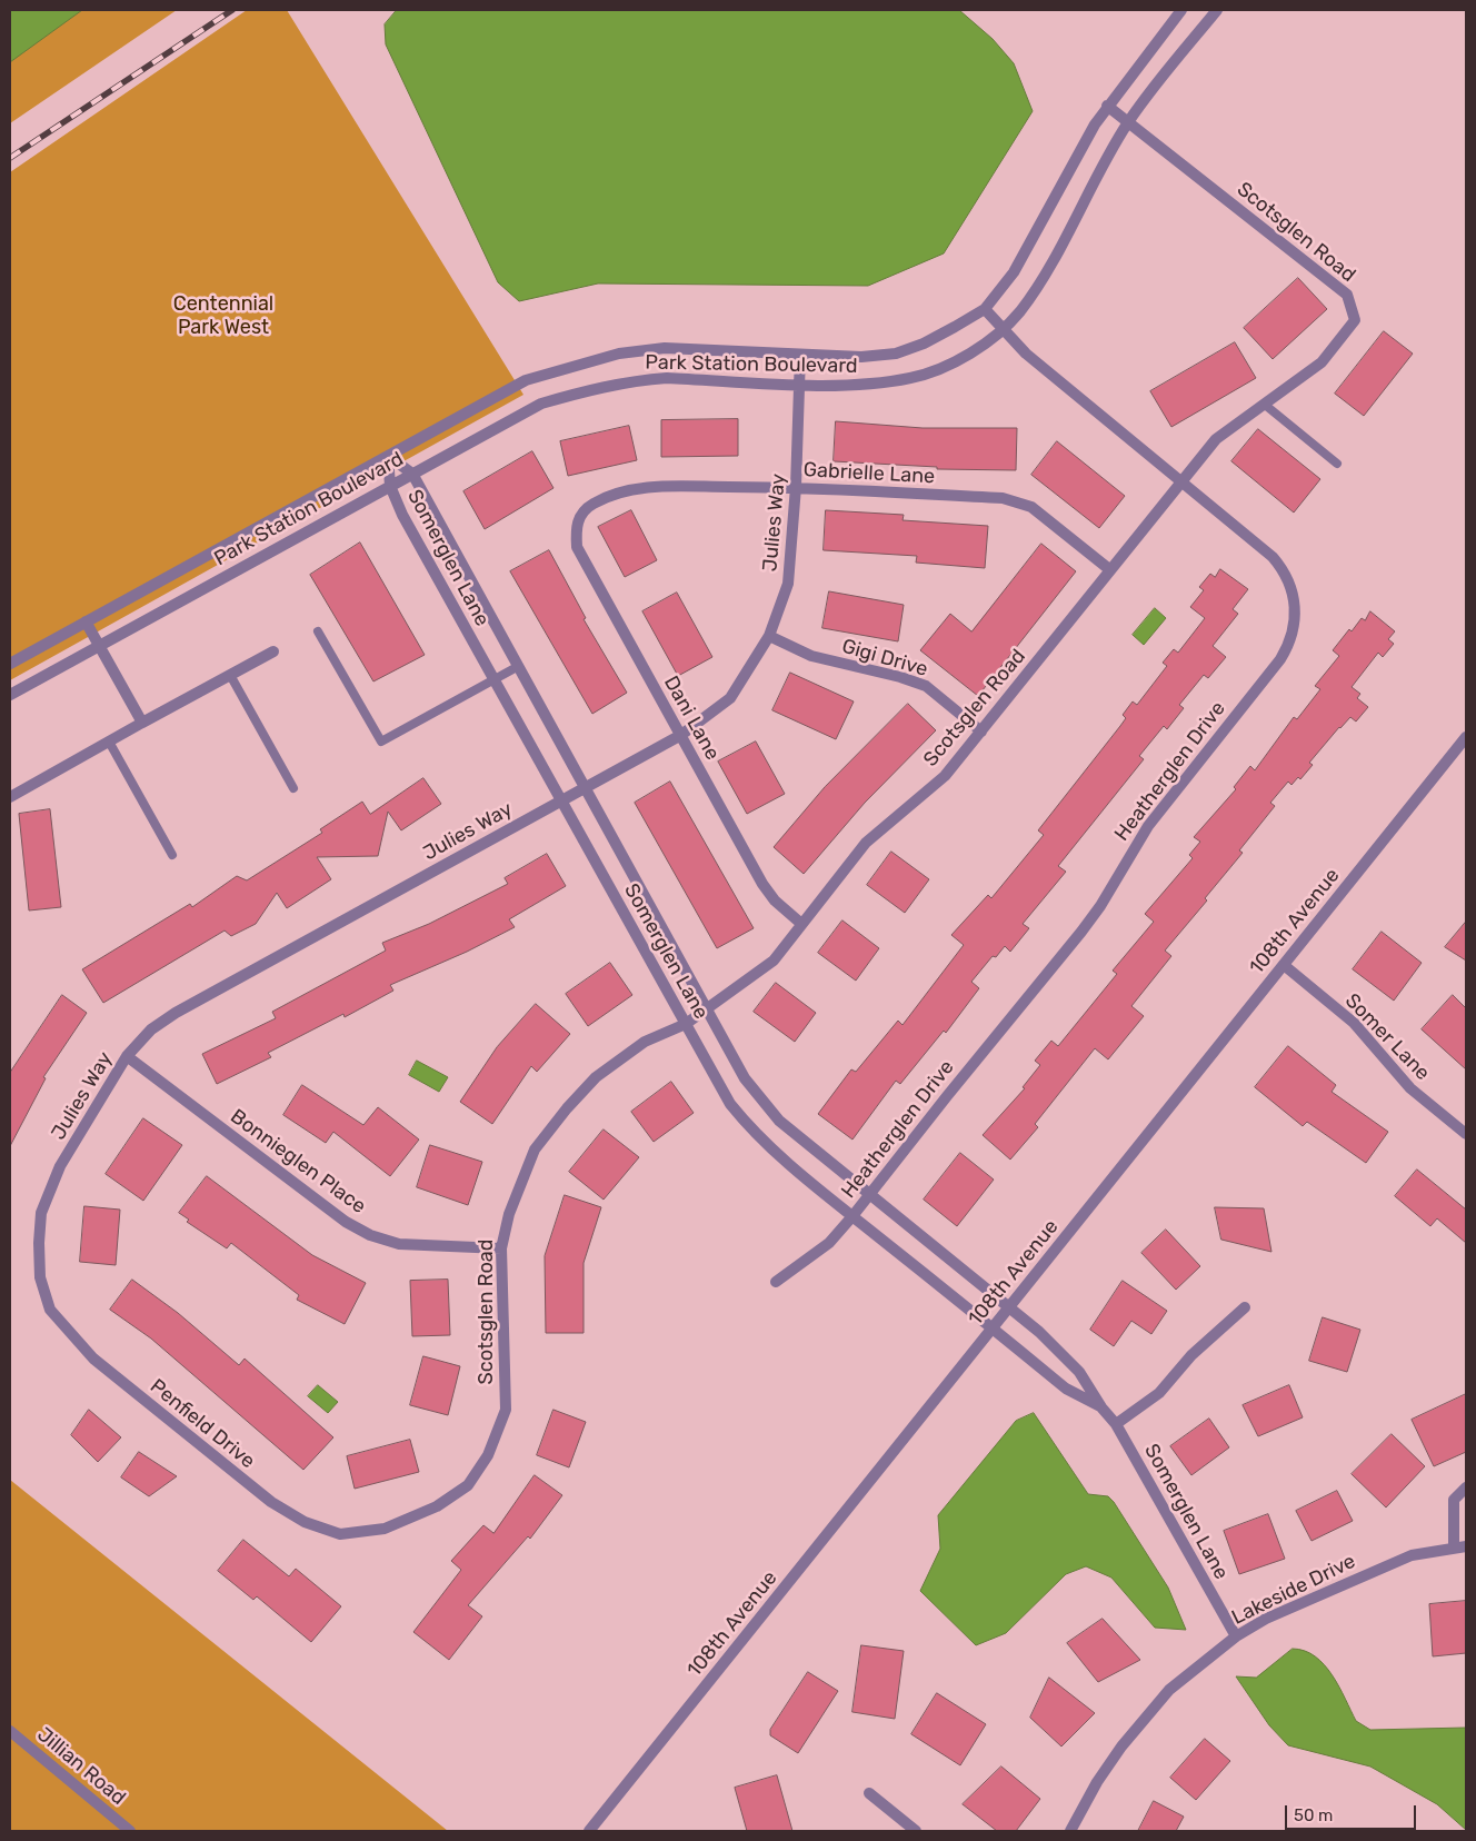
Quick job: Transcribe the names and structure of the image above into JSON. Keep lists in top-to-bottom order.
{
  "streets": {
    "street": [
      "Scotsglen Road",
      "Park Station Boulevard",
      "Gabrielle Lane",
      "Julies Way",
      "Somerglen Lane",
      "Gigi Drive",
      "Dani Lane",
      "Heatherglen Drive",
      "108th Avenue",
      "Somer Lane",
      "Bonnieglen Place",
      "Penfield Drive",
      "Lakeside Drive",
      "Jillian Road"
    ]
  },
  "crossings": [
    ["Scotsglen Road", "Park Station Boulevard"],
    ["Scotsglen Road", "Gabrielle Lane"],
    ["Scotsglen Road", "Somerglen Lane"],
    ["Scotsglen Road", "Gigi Drive"],
    ["Scotsglen Road", "Dani Lane"],
    ["Scotsglen Road", "Heatherglen Drive"],
    ["Scotsglen Road", "Bonnieglen Place"],
    ["Scotsglen Road", "Penfield Drive"],
    ["Park Station Boulevard", "Julies Way"],
    ["Park Station Boulevard", "Somerglen Lane"],
    ["Park Station Boulevard", "Heatherglen Drive"],
    ["Gabrielle Lane", "Julies Way"],
    ["Gabrielle Lane", "Dani Lane"],
    ["Julies Way", "Somerglen Lane"],
    ["Julies Way", "Gigi Drive"],
    ["Julies Way", "Dani Lane"],
    ["Julies Way", "Bonnieglen Place"],
    ["Julies Way", "Penfield Drive"],
    ["Somerglen Lane", "Heatherglen Drive"],
    ["Somerglen Lane", "108th Avenue"],
    ["Somerglen Lane", "Lakeside Drive"],
    ["108th Avenue", "Somer Lane"]
  ],
  "parks": ["Centennial Park West"],
  "scale_bar": "50 m"
}
